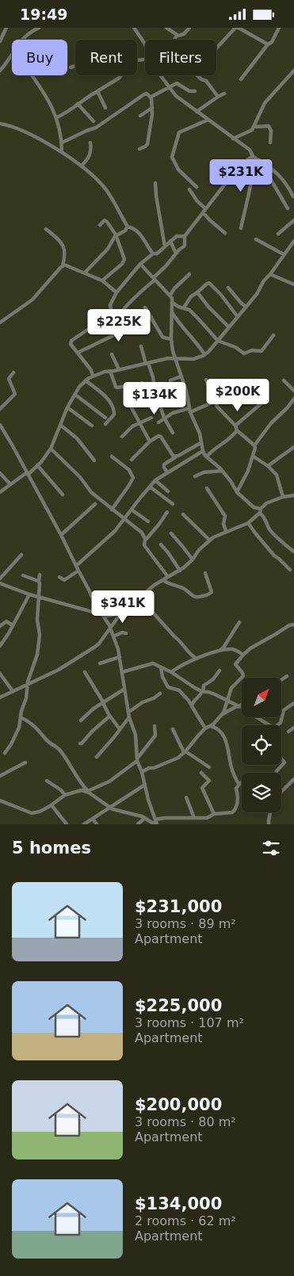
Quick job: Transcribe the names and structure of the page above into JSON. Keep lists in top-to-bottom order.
{
  "north": "top right",
  "page": {
    "status": "19:49",
    "chip": ["Buy", "Rent", "Filters"],
    "price": [
      "$231K",
      "$225K",
      "$200K",
      "$134K",
      "$341K"
    ],
    "heading": "5 homes",
    "list": [
      {
        "name": "$231,000",
        "note": "3 rooms · 89 m² · Apartment"
      },
      {
        "name": "$225,000",
        "note": "3 rooms · 107 m² · Apartment"
      },
      {
        "name": "$200,000",
        "note": "3 rooms · 80 m² · Apartment"
      },
      {
        "name": "$134,000",
        "note": "2 rooms · 62 m² · Apartment"
      }
    ]
  }
}
